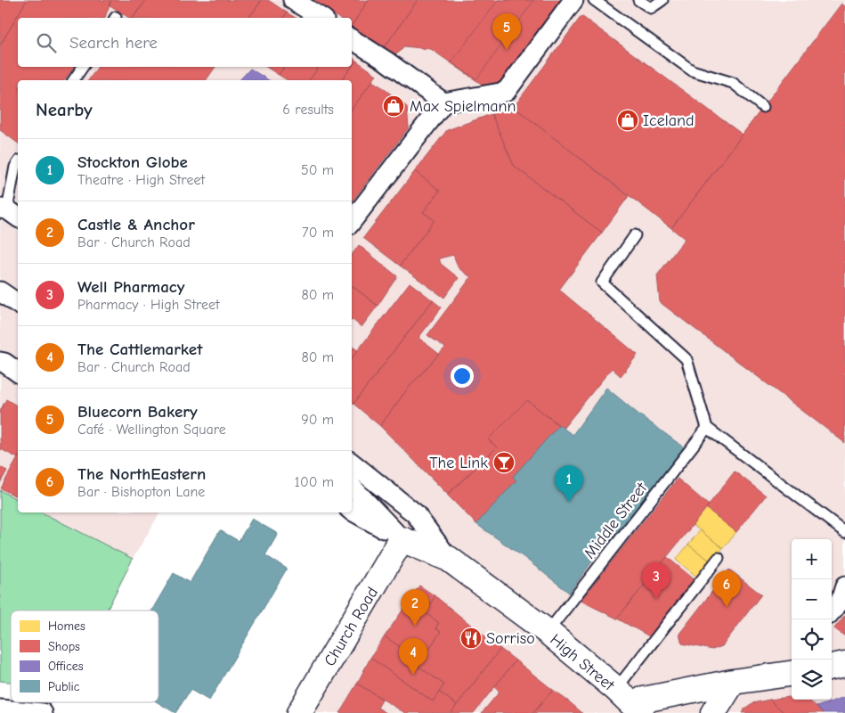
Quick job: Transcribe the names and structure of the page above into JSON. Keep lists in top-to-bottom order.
{
  "streets": {
    "street": ["Church Road", "High Street"],
    "lane": ["Middle Street"]
  },
  "crossings": [
    ["Middle Street", "High Street"],
    ["Church Road", "High Street"]
  ],
  "places": {
    "shop": ["Max Spielmann", "Iceland"],
    "bar": ["The Link"],
    "restaurant": ["Sorriso"]
  },
  "legend": [
    "Homes",
    "Shops",
    "Offices",
    "Public"
  ],
  "page": {
    "pins": [
      "5",
      "1",
      "3",
      "6",
      "2",
      "4"
    ],
    "search": "Search here",
    "heading": ["Nearby", "6 results"],
    "list": [
      {
        "mark": "1",
        "name": "Stockton Globe",
        "note": "Theatre · High Street",
        "value": "50 m"
      },
      {
        "mark": "2",
        "name": "Castle & Anchor",
        "note": "Bar · Church Road",
        "value": "70 m"
      },
      {
        "mark": "3",
        "name": "Well Pharmacy",
        "note": "Pharmacy · High Street",
        "value": "80 m"
      },
      {
        "mark": "4",
        "name": "The Cattlemarket",
        "note": "Bar · Church Road",
        "value": "80 m"
      },
      {
        "mark": "5",
        "name": "Bluecorn Bakery",
        "note": "Café · Wellington Square",
        "value": "90 m"
      },
      {
        "mark": "6",
        "name": "The NorthEastern",
        "note": "Bar · Bishopton Lane",
        "value": "100 m"
      }
    ],
    "map_buttons": ["+", "−"]
  }
}
